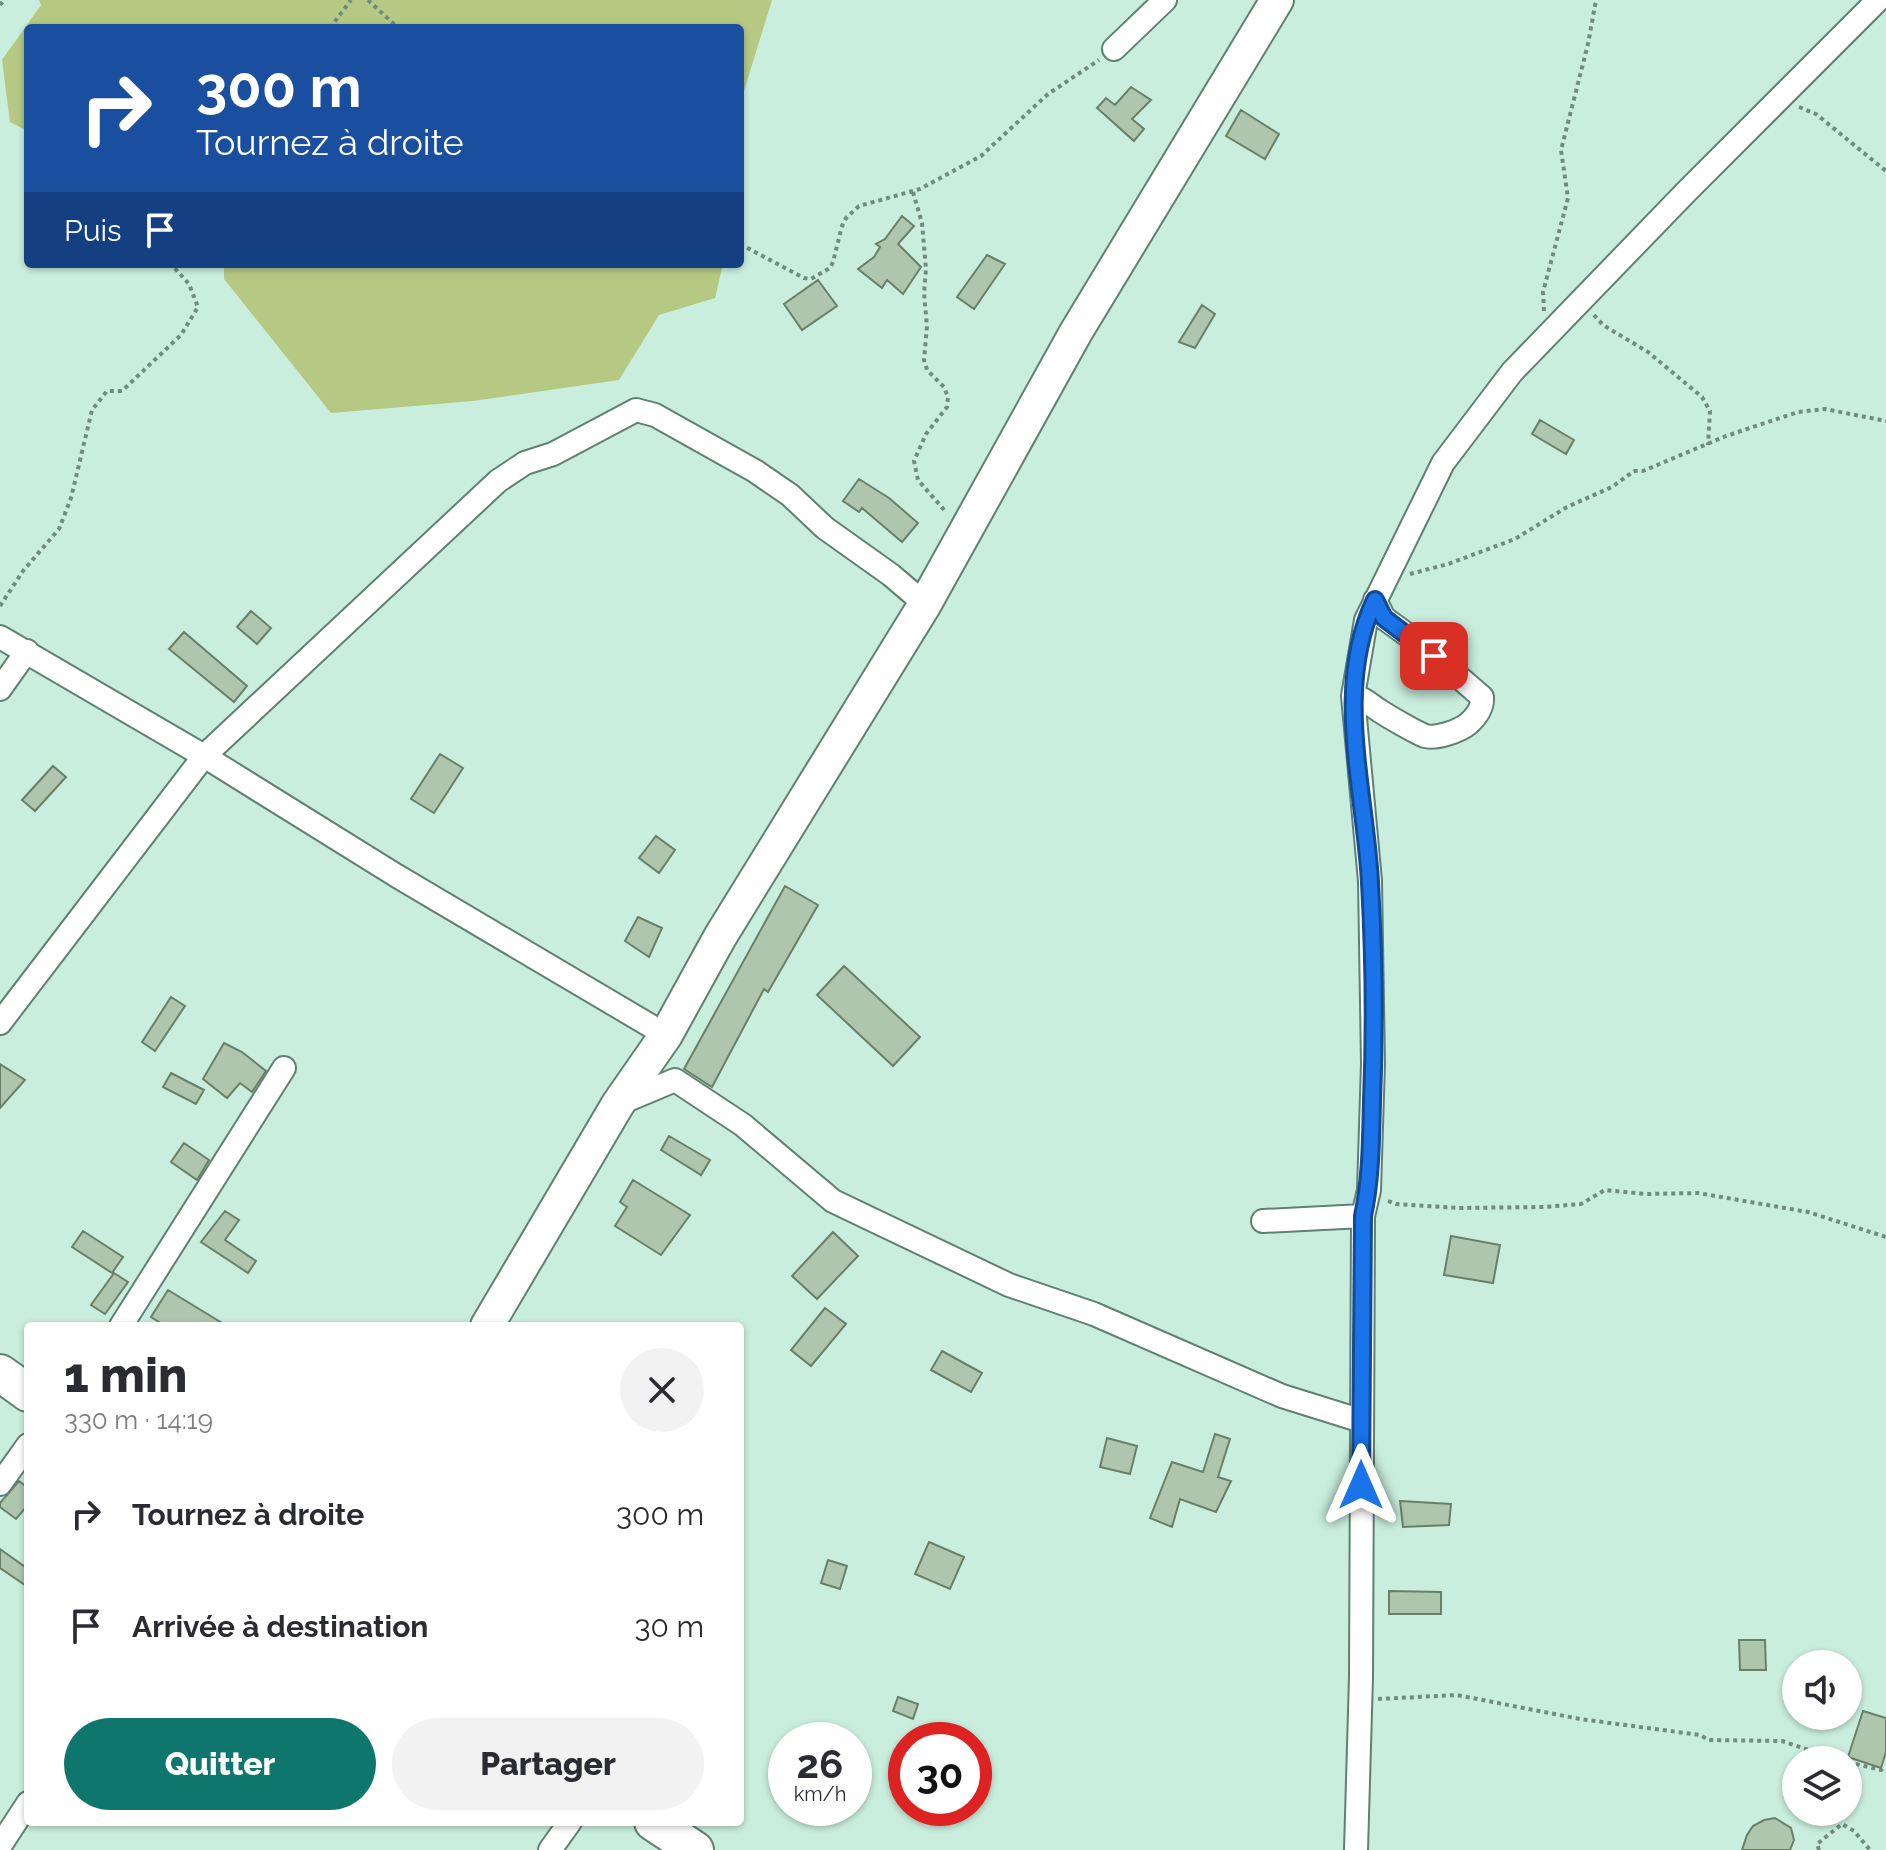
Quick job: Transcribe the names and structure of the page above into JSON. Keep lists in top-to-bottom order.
{
  "page": {
    "turn": ["300 m", "Tournez à droite"],
    "then": "Puis",
    "heading": ["1 min", "330 m · 14:19"],
    "list": [
      {
        "name": "Tournez à droite",
        "value": "300 m"
      },
      {
        "name": "Arrivée à destination",
        "value": "30 m"
      }
    ],
    "buttons": ["Quitter", "Partager"],
    "speed": "26 km/h",
    "limit": "30"
  }
}
